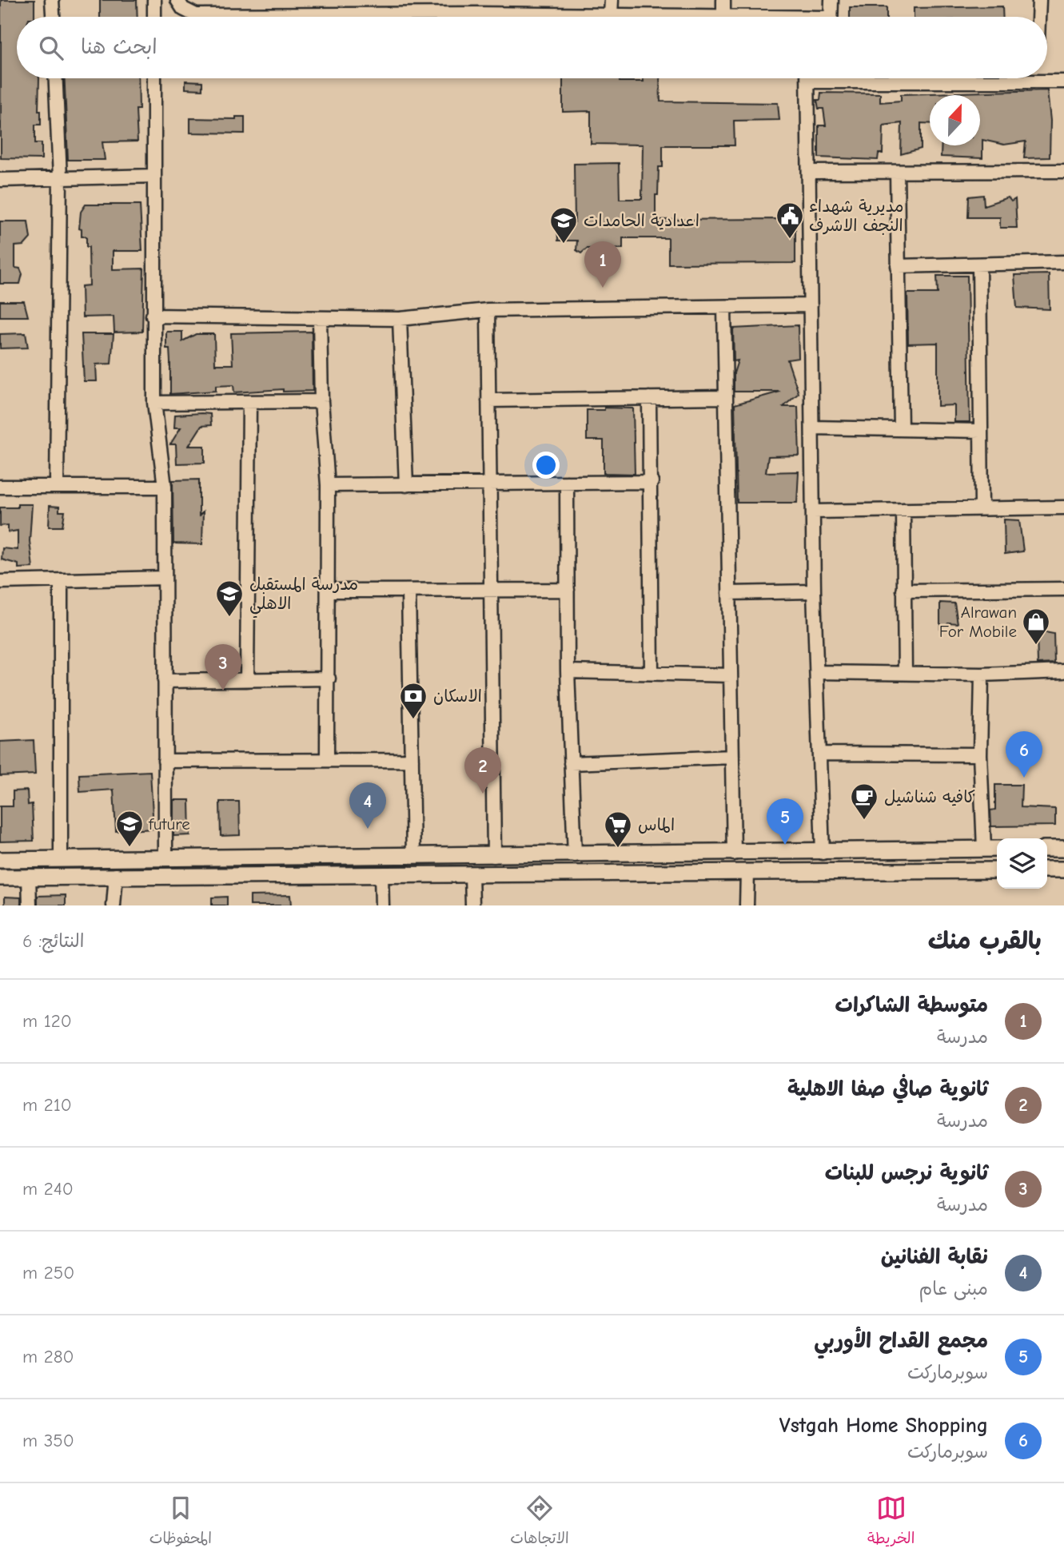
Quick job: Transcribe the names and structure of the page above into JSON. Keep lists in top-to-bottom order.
{
  "places": {
    "public building": ["مديرية شهداء النجف الاشرف"],
    "school or university": ["اعدادية الحامدات", "مدرسة المستقبل الاهلي", "future"],
    "shop": ["Alrawan For Mobile"],
    "bank": ["الاسكان"],
    "cafe": ["كافيه شناشيل"],
    "supermarket": ["الماس"]
  },
  "north": "top",
  "page": {
    "search": "ابحث هنا",
    "pins": [
      "1",
      "3",
      "6",
      "2",
      "4",
      "5"
    ],
    "heading": ["بالقرب منك", "النتائج: 6"],
    "list": [
      {
        "mark": "1",
        "name": "متوسطة الشاكرات",
        "note": "مدرسة",
        "value": "120 m"
      },
      {
        "mark": "2",
        "name": "ثانوية صافي صفا الاهلية",
        "note": "مدرسة",
        "value": "210 m"
      },
      {
        "mark": "3",
        "name": "ثانوية نرجس للبنات",
        "note": "مدرسة",
        "value": "240 m"
      },
      {
        "mark": "4",
        "name": "نقابة الفنانين",
        "note": "مبنى عام",
        "value": "250 m"
      },
      {
        "mark": "5",
        "name": "مجمع القداح الأوربي",
        "note": "سوبرماركت",
        "value": "280 m"
      },
      {
        "mark": "6",
        "name": "Vstgah Home Shopping",
        "note": "سوبرماركت",
        "value": "350 m"
      }
    ],
    "nav": ["الخريطة", "الاتجاهات", "المحفوظات"]
  }
}
